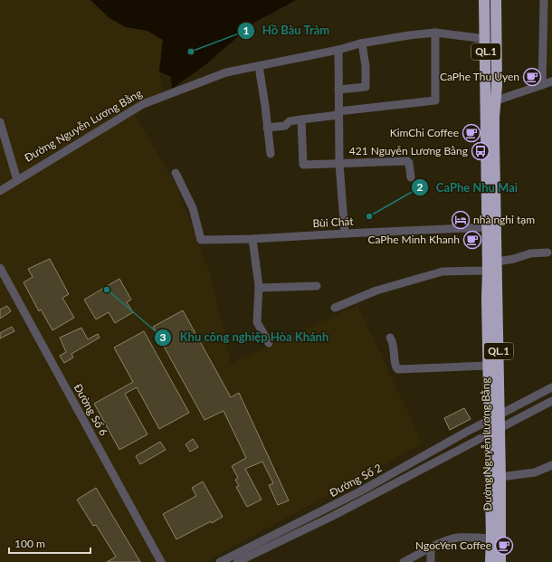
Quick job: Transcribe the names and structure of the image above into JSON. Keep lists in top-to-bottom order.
{
  "streets": {
    "highway": ["QL.1", "Đường Nguyễn Lương Bằng"],
    "street": ["Bùi Chát", "Đường Số 6", "Đường Số 2"]
  },
  "crossings": [
    ["Đường Nguyễn Lương Bằng", "Bùi Chát"],
    ["Đường Nguyễn Lương Bằng", "Đường Số 2"]
  ],
  "places": {
    "other": ["Hồ Bàu Tràm", "CaPhe Nhu Mai", "Khu công nghiệp Hòa Khánh"],
    "cafe": [
      "CaPhe Thu Uyen",
      "KimChi Coffee",
      "CaPhe Minh Khanh",
      "NgocYen Coffee"
    ],
    "bus stop": ["421 Nguyễn Lương Bằng"],
    "hotel": ["nhà nghỉ tạm"]
  },
  "scale_bar": "100 m"
}
